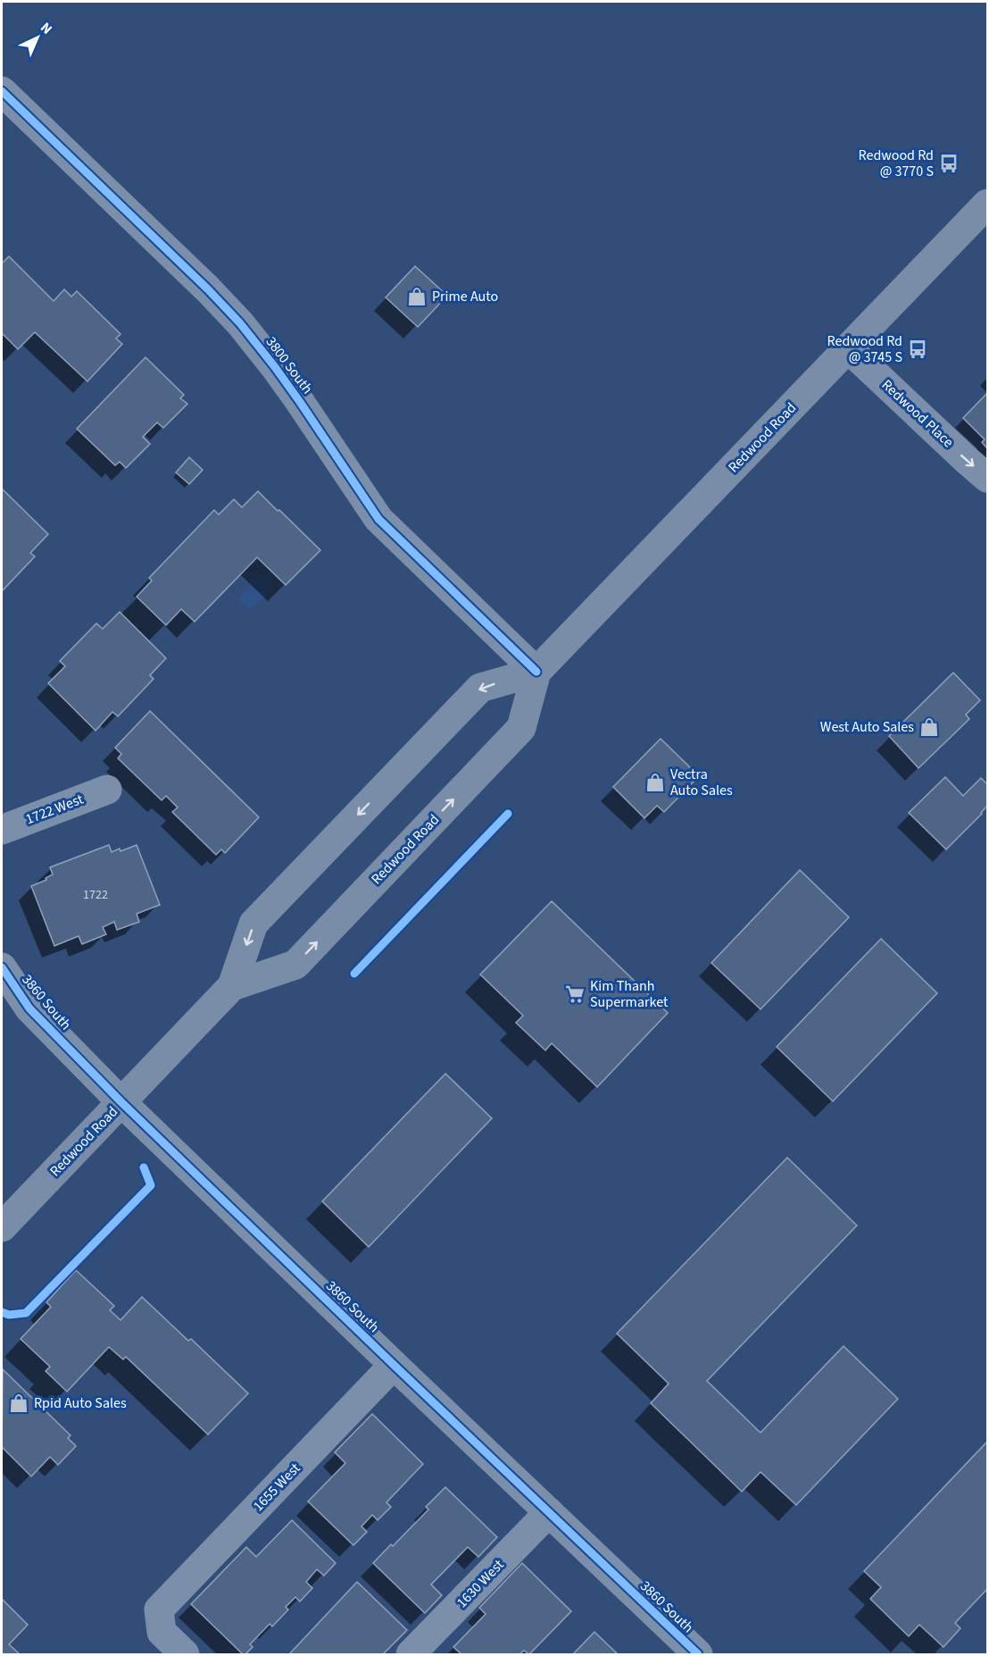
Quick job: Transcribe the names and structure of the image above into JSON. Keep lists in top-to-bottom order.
{
  "streets": {
    "main road": ["Redwood Road"],
    "street": [
      "3800 South",
      "Redwood Place",
      "1722 West",
      "3860 South",
      "1655 West",
      "1630 West"
    ]
  },
  "crossings": [
    ["3800 South", "Redwood Road"],
    ["Redwood Place", "Redwood Road"],
    ["Redwood Road", "3860 South"],
    ["3860 South", "1655 West"],
    ["3860 South", "1630 West"]
  ],
  "one_way": ["Redwood Place"],
  "places": {
    "bus stop": ["Redwood Rd @ 3770 S", "Redwood Rd @ 3745 S"],
    "shop": [
      "Prime Auto",
      "West Auto Sales",
      "Vectra Auto Sales",
      "Rpid Auto Sales"
    ],
    "supermarket": ["Kim Thanh Supermarket"]
  },
  "house_numbers": ["1722"],
  "north": "top right"
}
